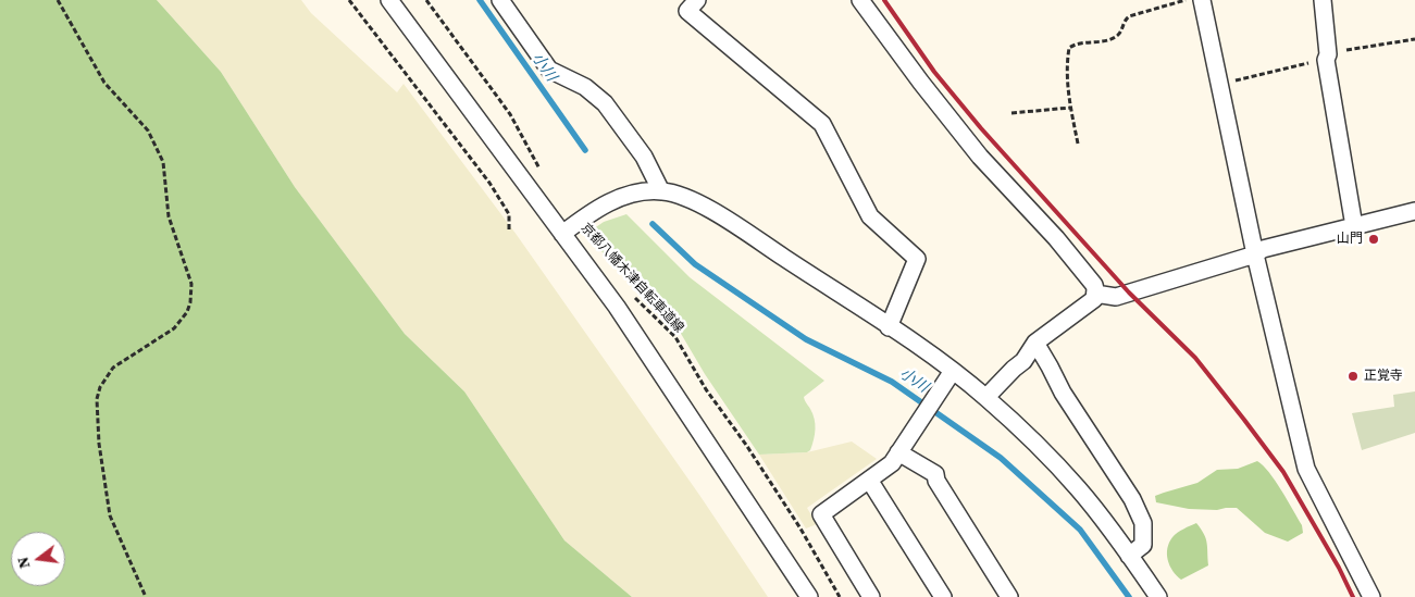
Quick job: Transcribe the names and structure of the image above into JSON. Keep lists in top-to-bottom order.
{
  "streets": {
    "path": ["京都八幡木津自転車道線"]
  },
  "water": ["小川"],
  "places": ["山門", "正覚寺"],
  "north": "left"
}
